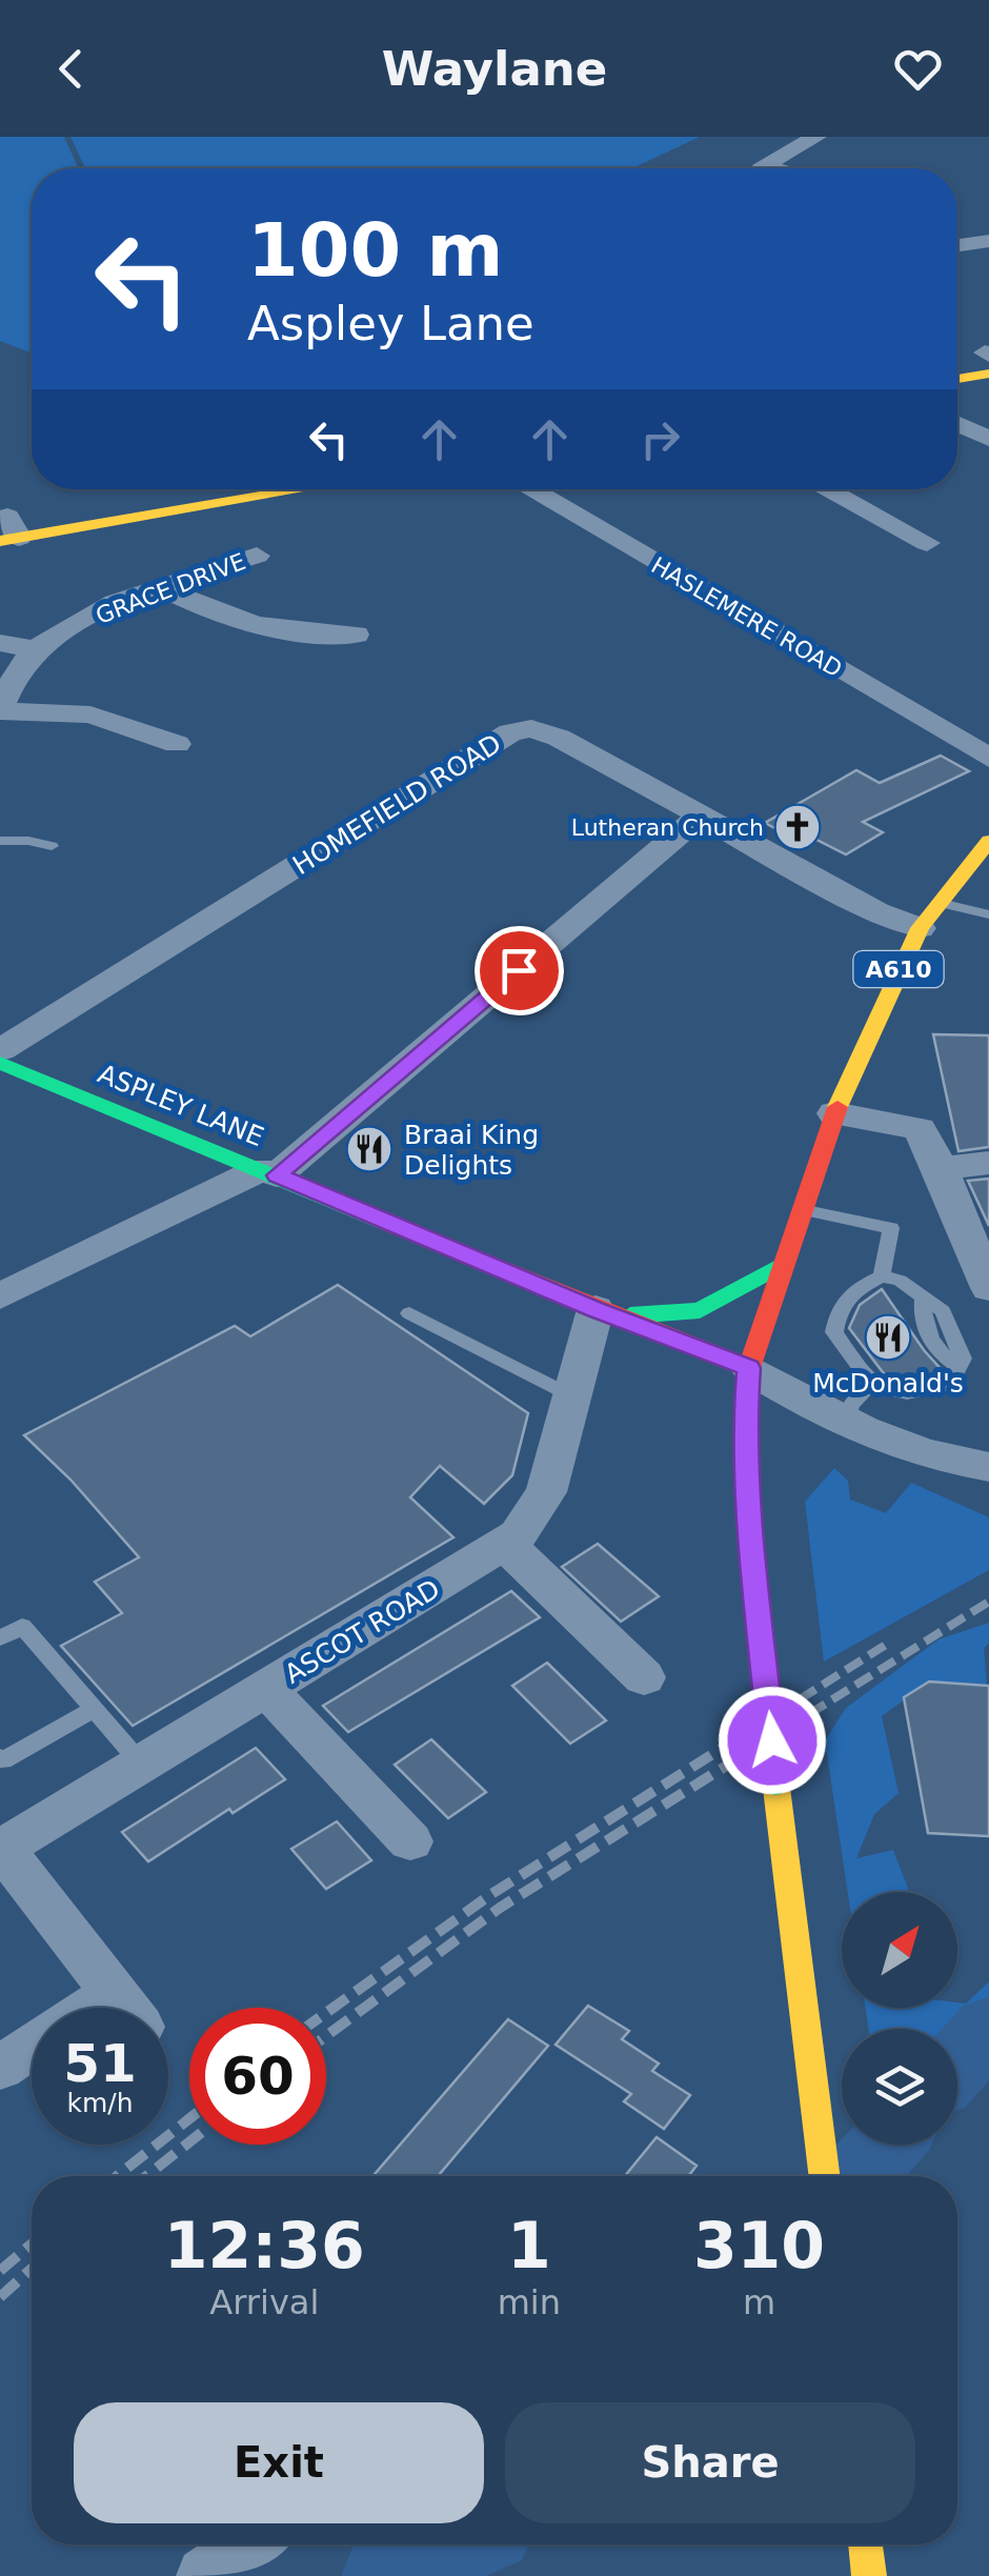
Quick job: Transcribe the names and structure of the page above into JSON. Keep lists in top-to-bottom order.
{
  "streets": {
    "main road": ["A610", "ASPLEY LANE"],
    "street": [
      "GRACE DRIVE",
      "HASLEMERE ROAD",
      "HOMEFIELD ROAD",
      "ASCOT ROAD"
    ]
  },
  "crossings": [
    ["HOMEFIELD ROAD", "A610"],
    ["A610", "ASPLEY LANE"],
    ["ASPLEY LANE", "ASCOT ROAD"]
  ],
  "places": {
    "church": ["Lutheran Church"],
    "restaurant": ["Braai King Delights", "McDonald's"]
  },
  "north": "top right",
  "page": {
    "header": "Waylane",
    "turn": ["100 m", "Aspley Lane"],
    "speed": "51 km/h",
    "limit": "60",
    "eta": [
      "12:36",
      "Arrival",
      "1",
      "min",
      "310",
      "m"
    ],
    "buttons": ["Exit", "Share"]
  }
}
